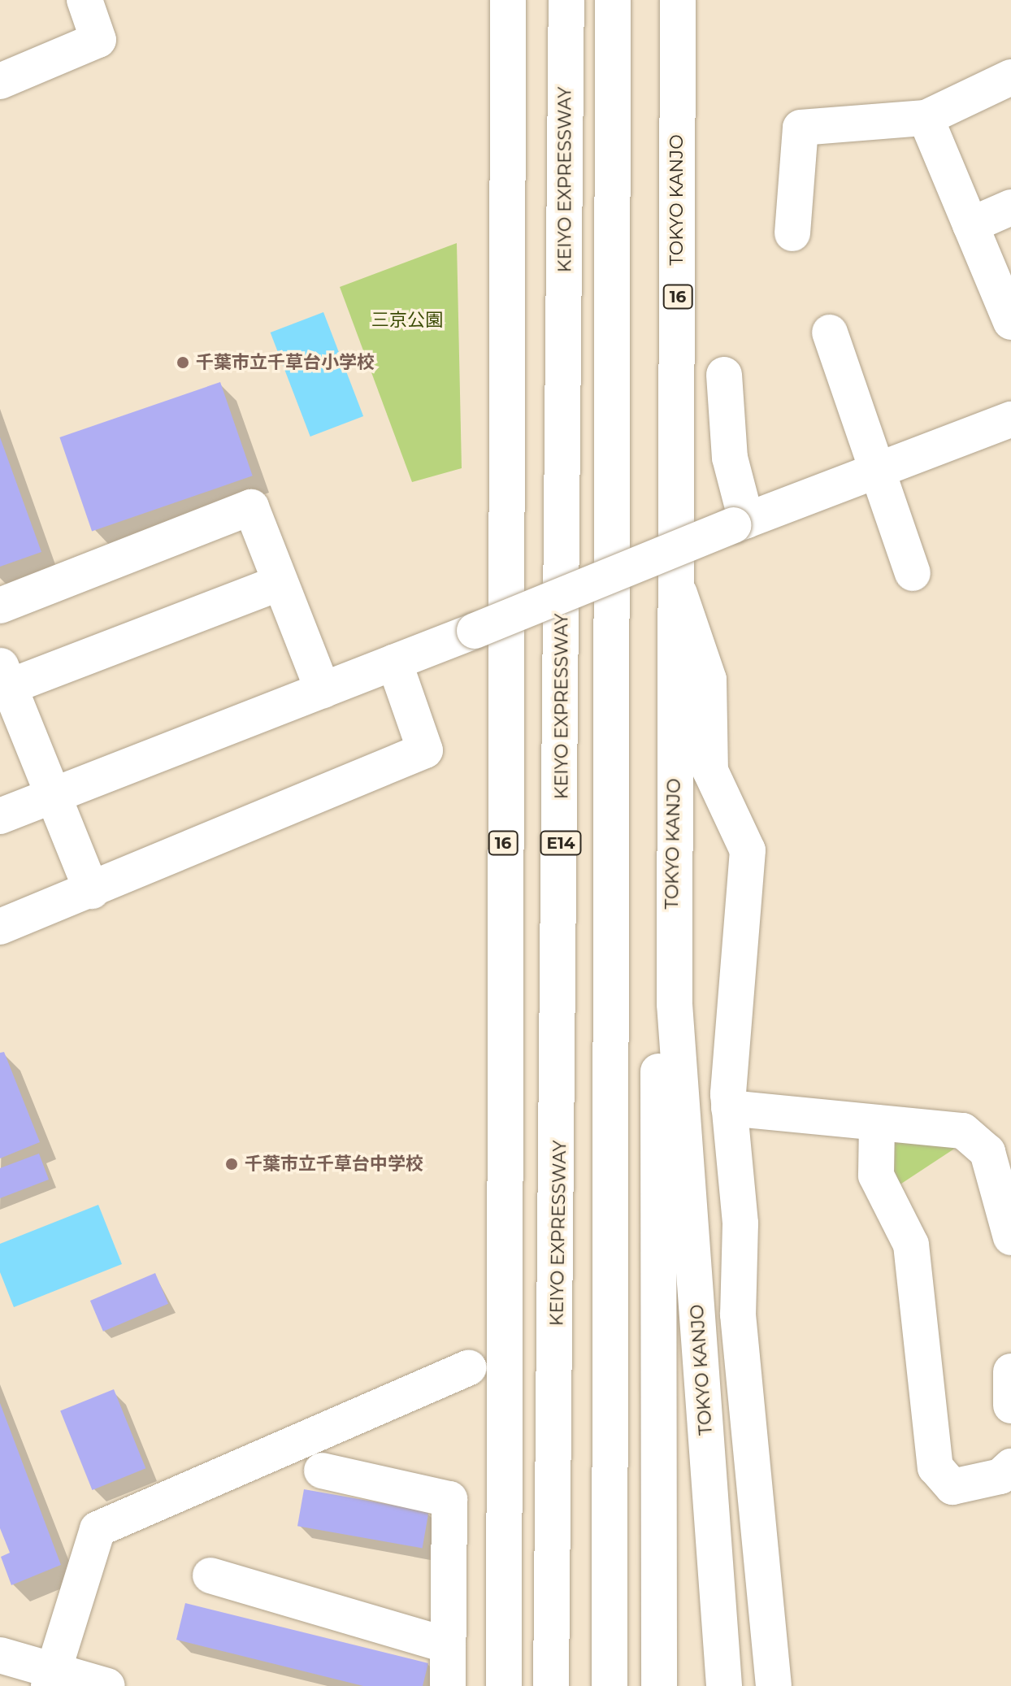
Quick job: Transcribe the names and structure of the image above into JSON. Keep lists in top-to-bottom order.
{
  "streets": {
    "main road": [
      "KEIYO EXPRESSWAY",
      "TOKYO KANJO",
      "16",
      "E14"
    ]
  },
  "parks": ["三京公園"],
  "places": ["千葉市立千草台小学校", "千葉市立千草台中学校"]
}
